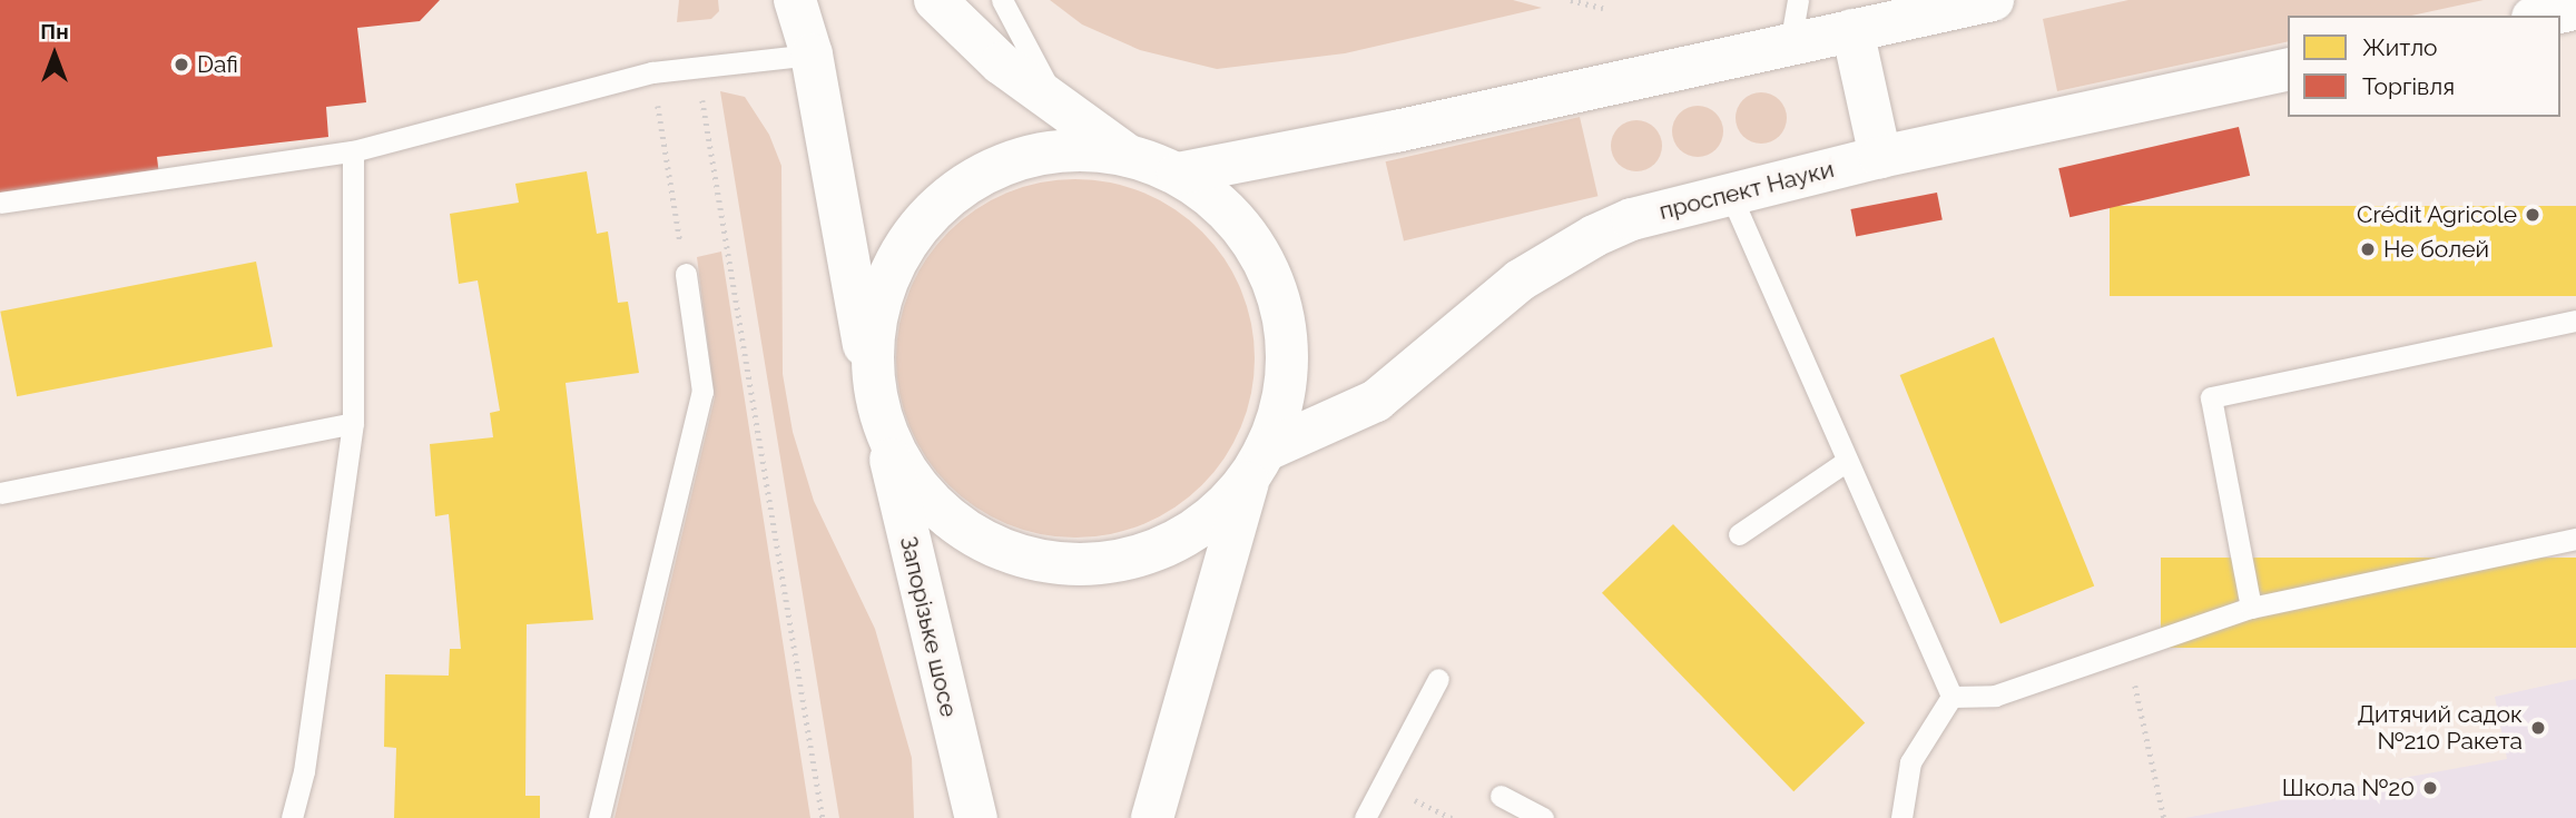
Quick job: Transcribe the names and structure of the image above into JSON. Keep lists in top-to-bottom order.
{
  "streets": {
    "main road": ["проспект Науки", "Запорізьке шосе"]
  },
  "places": [
    "Dafi",
    "Crédit Agricole",
    "Не болей",
    "Дитячий садок №210 Ракета",
    "Школа №20"
  ],
  "legend": ["Житло", "Торгівля"],
  "north": "top"
}
